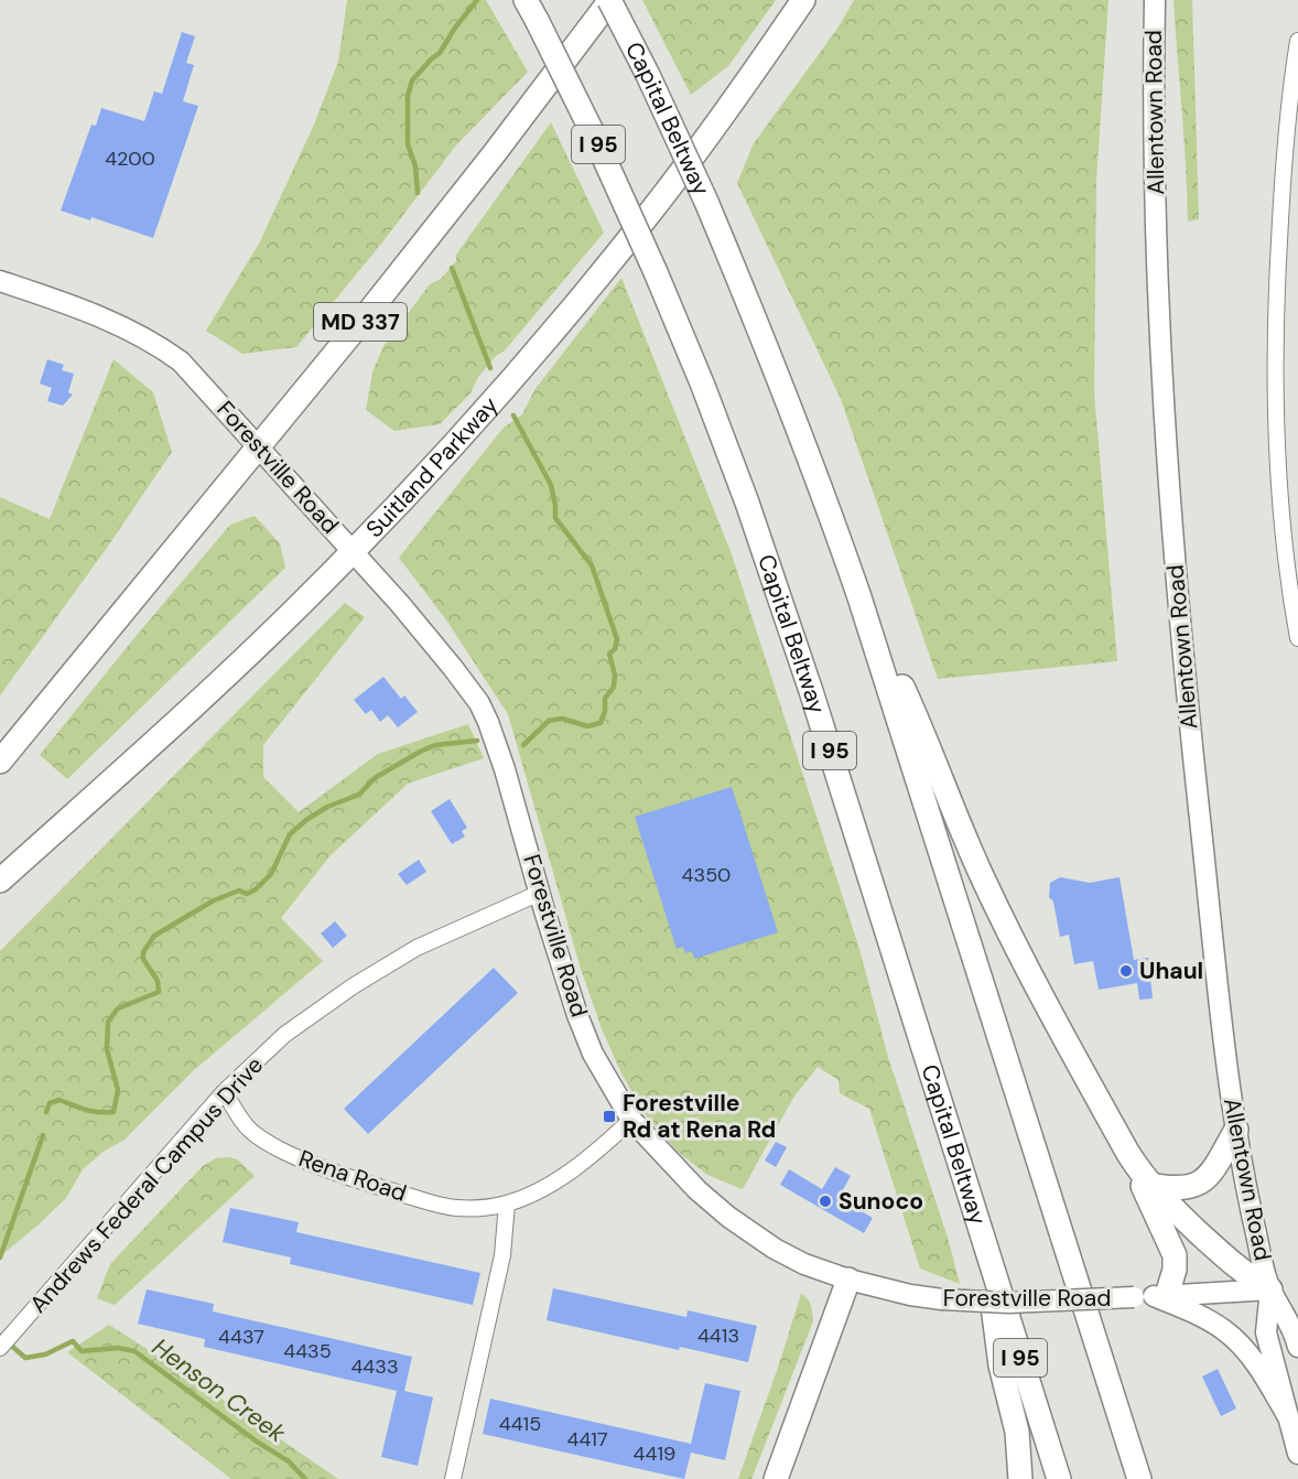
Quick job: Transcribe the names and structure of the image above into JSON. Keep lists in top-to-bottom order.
{
  "streets": {
    "highway": [
      "Capital Beltway",
      "I 95",
      "MD 337",
      "Suitland Parkway"
    ],
    "main road": ["Allentown Road", "Forestville Road"],
    "street": ["Rena Road", "Andrews Federal Campus Drive"]
  },
  "crossings": [
    ["Allentown Road", "Forestville Road"],
    ["Capital Beltway", "MD 337"],
    ["MD 337", "Forestville Road"],
    ["Suitland Parkway", "Forestville Road"],
    ["Forestville Road", "Rena Road"],
    ["Forestville Road", "Andrews Federal Campus Drive"],
    ["Rena Road", "Andrews Federal Campus Drive"]
  ],
  "water": ["Henson Creek"],
  "places": {
    "other": ["Uhaul", "Sunoco"],
    "transit": ["Forestville Rd at Rena Rd"]
  },
  "house_numbers": [
    "4200",
    "4350",
    "4413",
    "4437",
    "4435",
    "4433",
    "4415",
    "4417",
    "4419"
  ]
}
